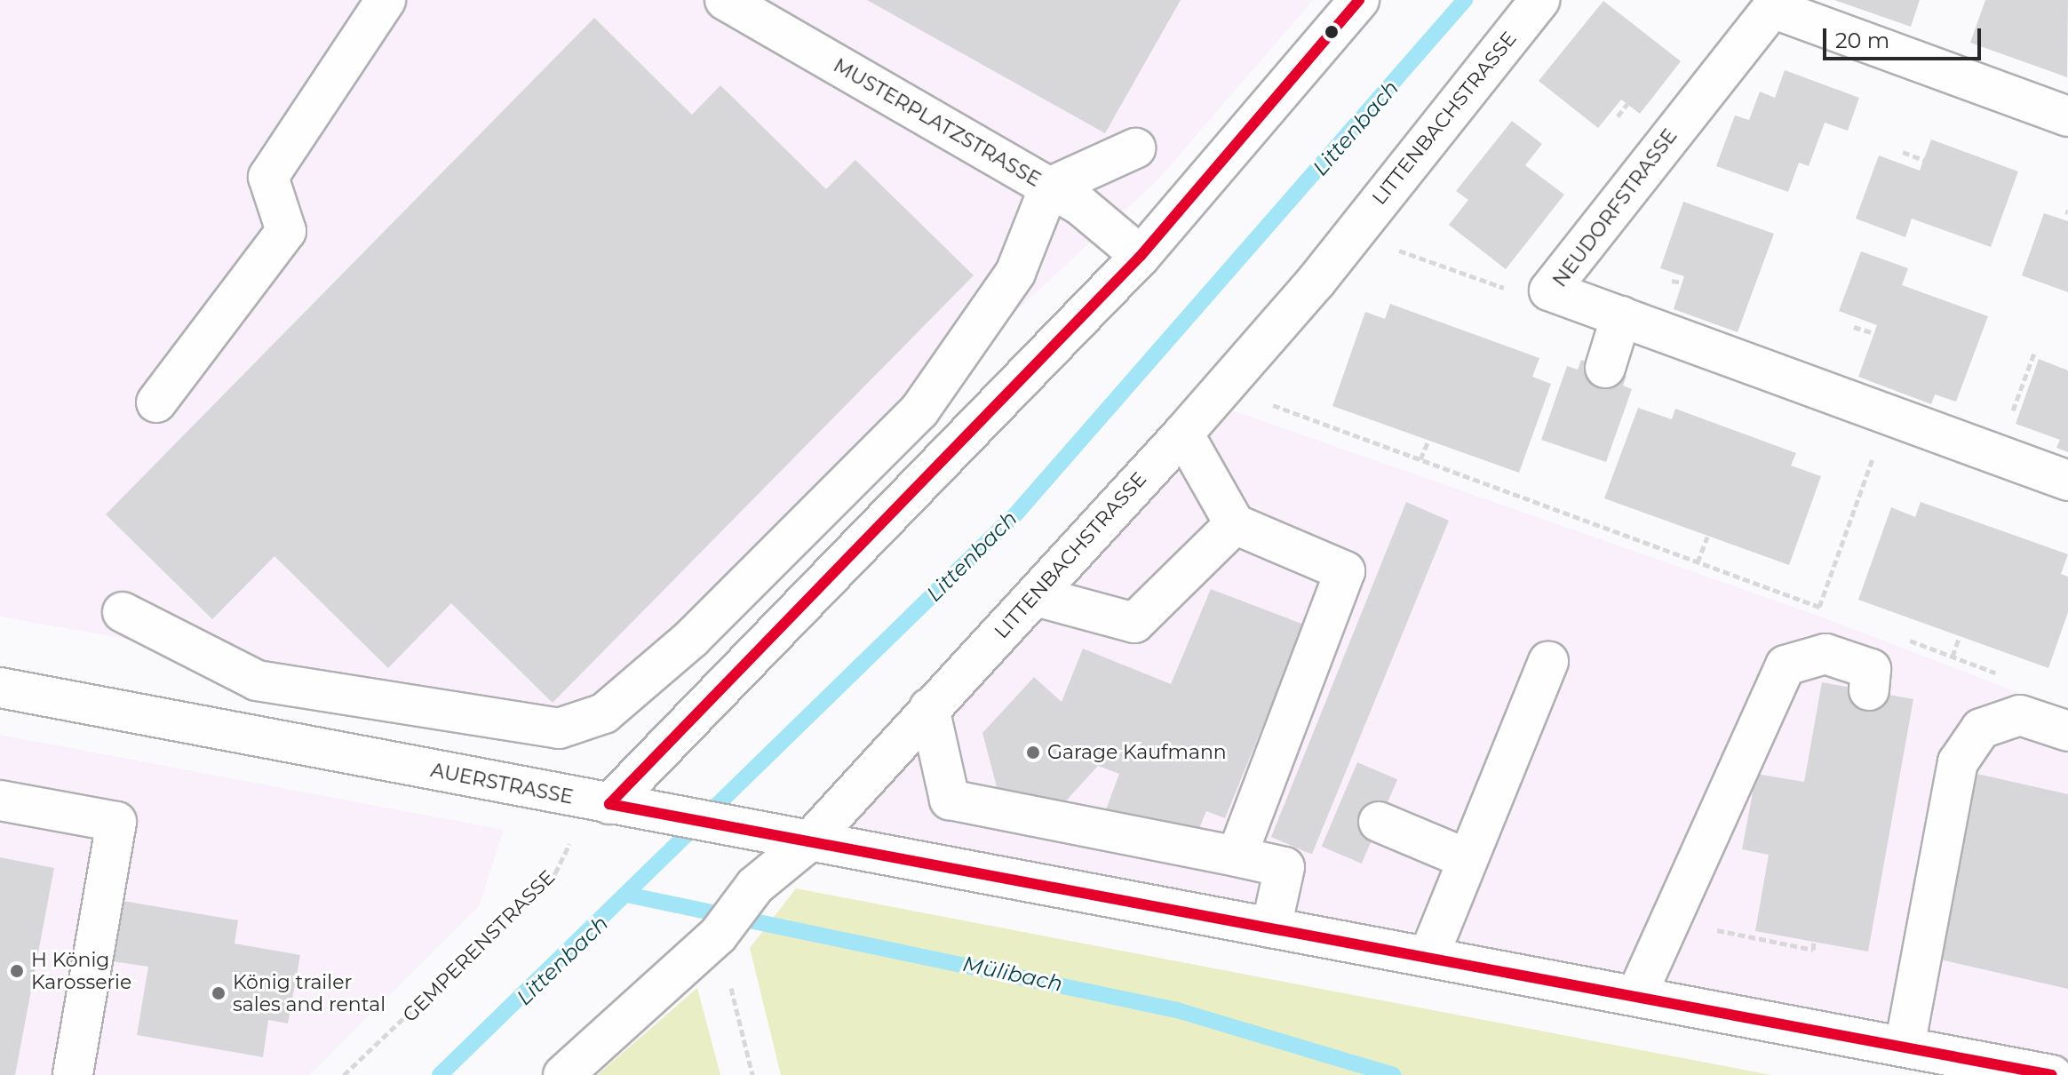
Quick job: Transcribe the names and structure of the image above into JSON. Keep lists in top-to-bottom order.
{
  "streets": {
    "street": [
      "LITTENBACHSTRASSE",
      "MUSTERPLATZSTRASSE",
      "NEUDORFSTRASSE",
      "AUERSTRASSE"
    ],
    "path": ["GEMPERENSTRASSE"]
  },
  "crossings": [
    ["LITTENBACHSTRASSE", "AUERSTRASSE"],
    ["AUERSTRASSE", "GEMPERENSTRASSE"]
  ],
  "water": ["Littenbach", "Mülibach"],
  "places": ["Garage Kaufmann", "H König Karosserie", "König trailer sales and rental"],
  "scale_bar": "20 m"
}
